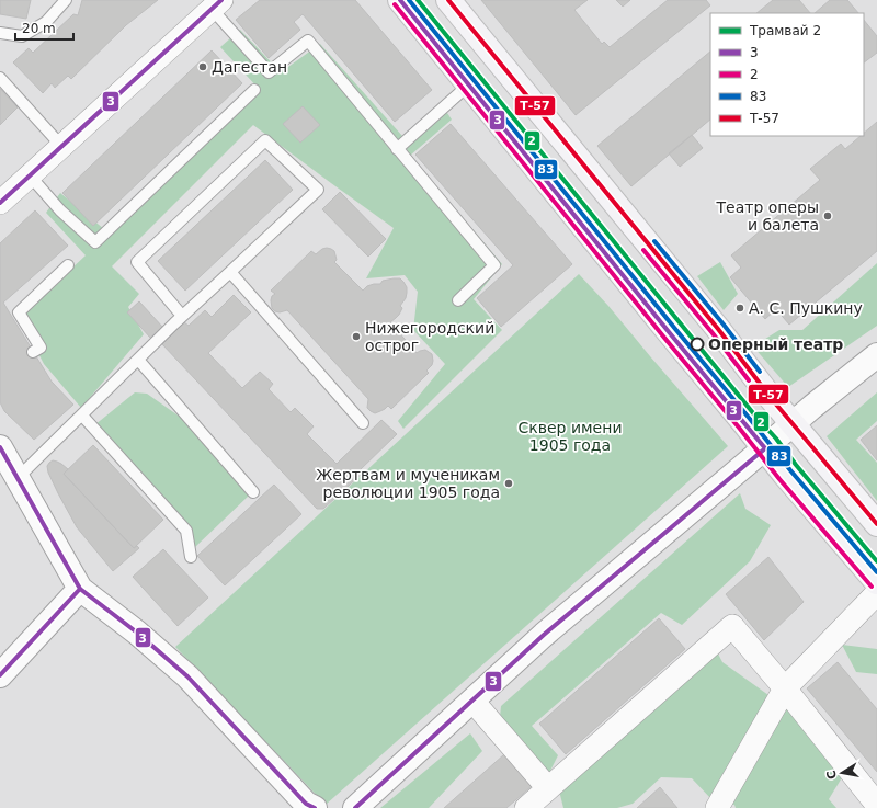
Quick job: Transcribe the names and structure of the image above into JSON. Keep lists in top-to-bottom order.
{
  "parks": ["Сквер имени 1905 года"],
  "places": [
    "Дагестан",
    "Театр оперы и балета",
    "А. С. Пушкину",
    "Нижегородский острог",
    "Оперный театр",
    "Жертвам и мученикам революции 1905 года"
  ],
  "lines": [
    "tram line 2",
    "transit line 3",
    "transit line 83",
    "transit line Т-57",
    "transit line 2"
  ],
  "legend": [
    "Трамвай 2",
    "3",
    "2",
    "83",
    "Т-57"
  ],
  "scale_bar": "20 m",
  "north": "left"
}
